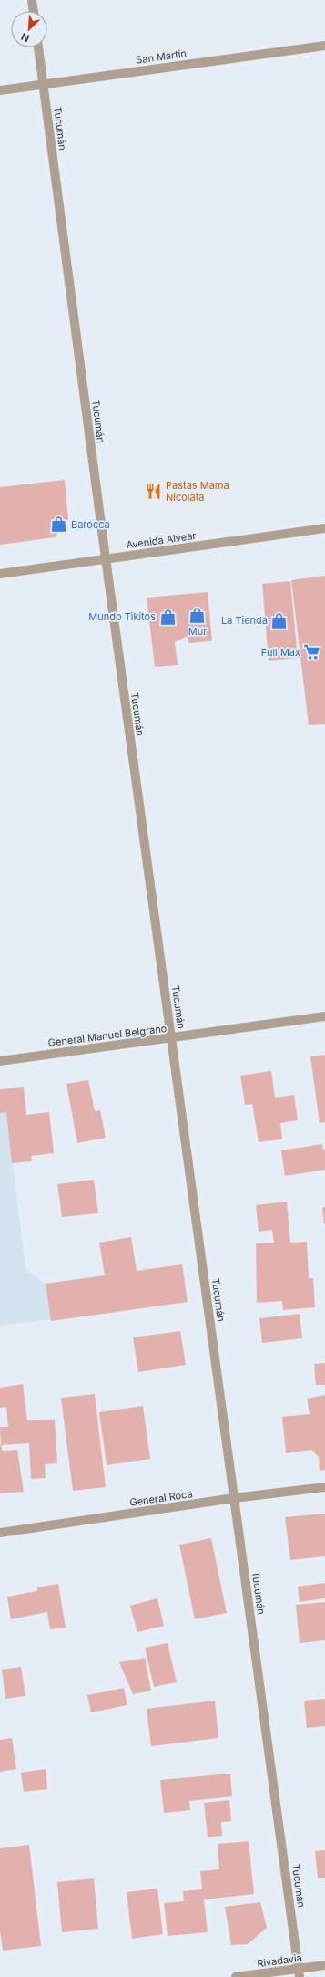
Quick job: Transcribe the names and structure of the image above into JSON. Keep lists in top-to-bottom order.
{
  "streets": {
    "street": [
      "San Martín",
      "Tucumán",
      "Avenida Alvear",
      "General Manuel Belgrano",
      "General Roca",
      "Rivadavia"
    ]
  },
  "crossings": [
    ["San Martín", "Tucumán"],
    ["Tucumán", "Avenida Alvear"],
    ["Tucumán", "General Manuel Belgrano"],
    ["Tucumán", "General Roca"],
    ["Tucumán", "Rivadavia"]
  ],
  "places": {
    "restaurant": ["Pastas Mama Nicolata"],
    "shop": [
      "Barocca",
      "Mur",
      "Mundo Tikitos",
      "La Tienda"
    ],
    "supermarket": ["Full Max"]
  },
  "north": "bottom left"
}
